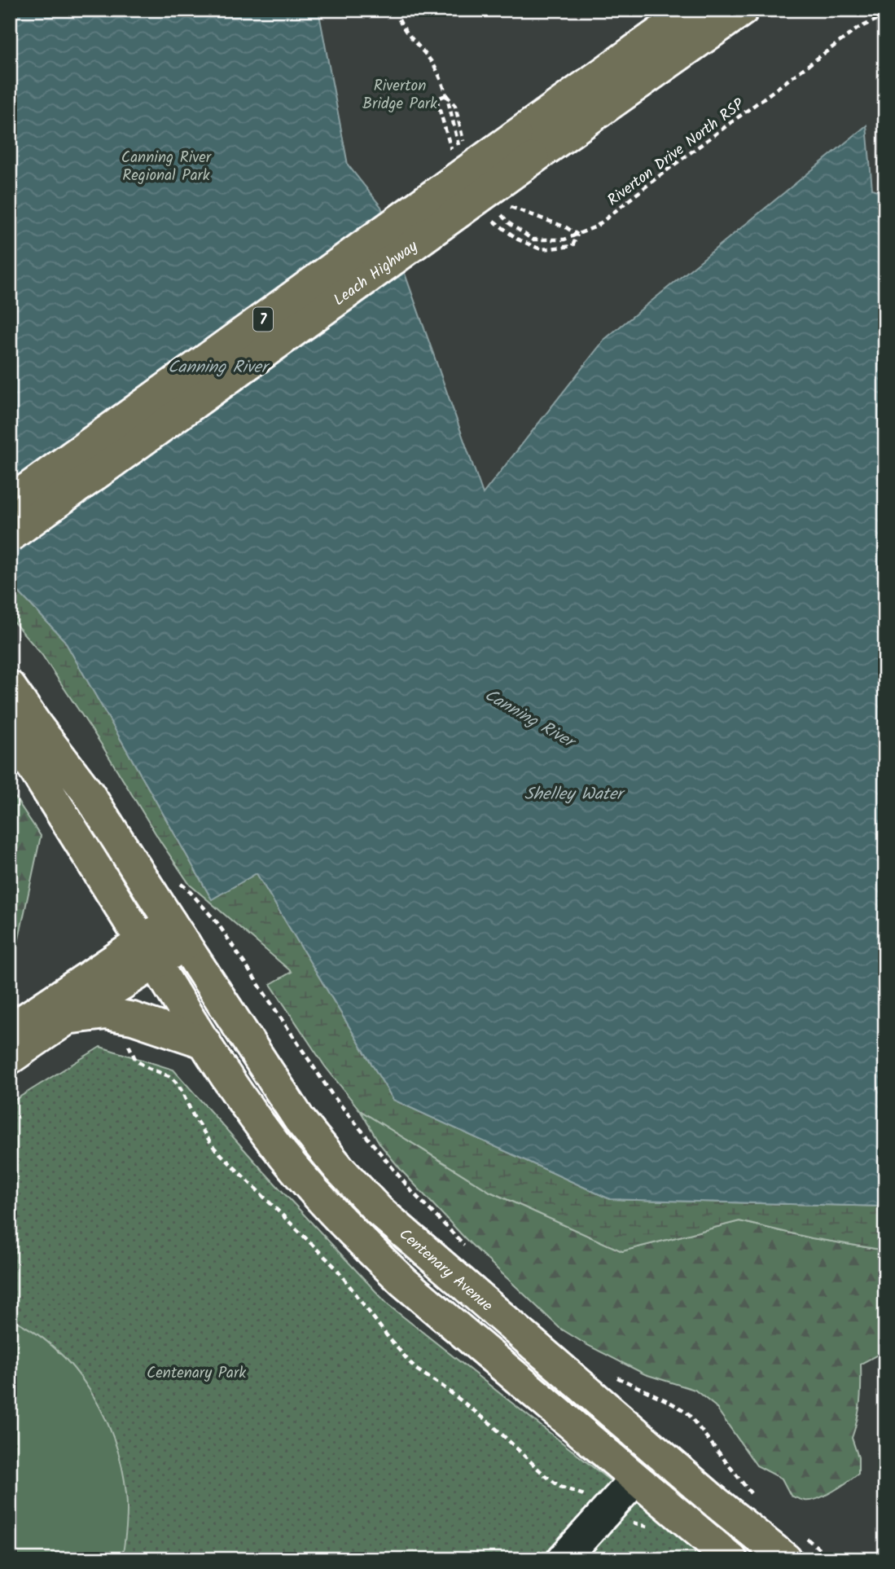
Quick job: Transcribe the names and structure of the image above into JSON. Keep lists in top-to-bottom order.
{
  "streets": {
    "main road": ["Leach Highway", "7", "Centenary Avenue"],
    "path": ["Riverton Drive North RSP"]
  },
  "water": ["Canning River", "Shelley Water"],
  "parks": ["Riverton Bridge Park", "Canning River Regional Park", "Centenary Park"]
}
